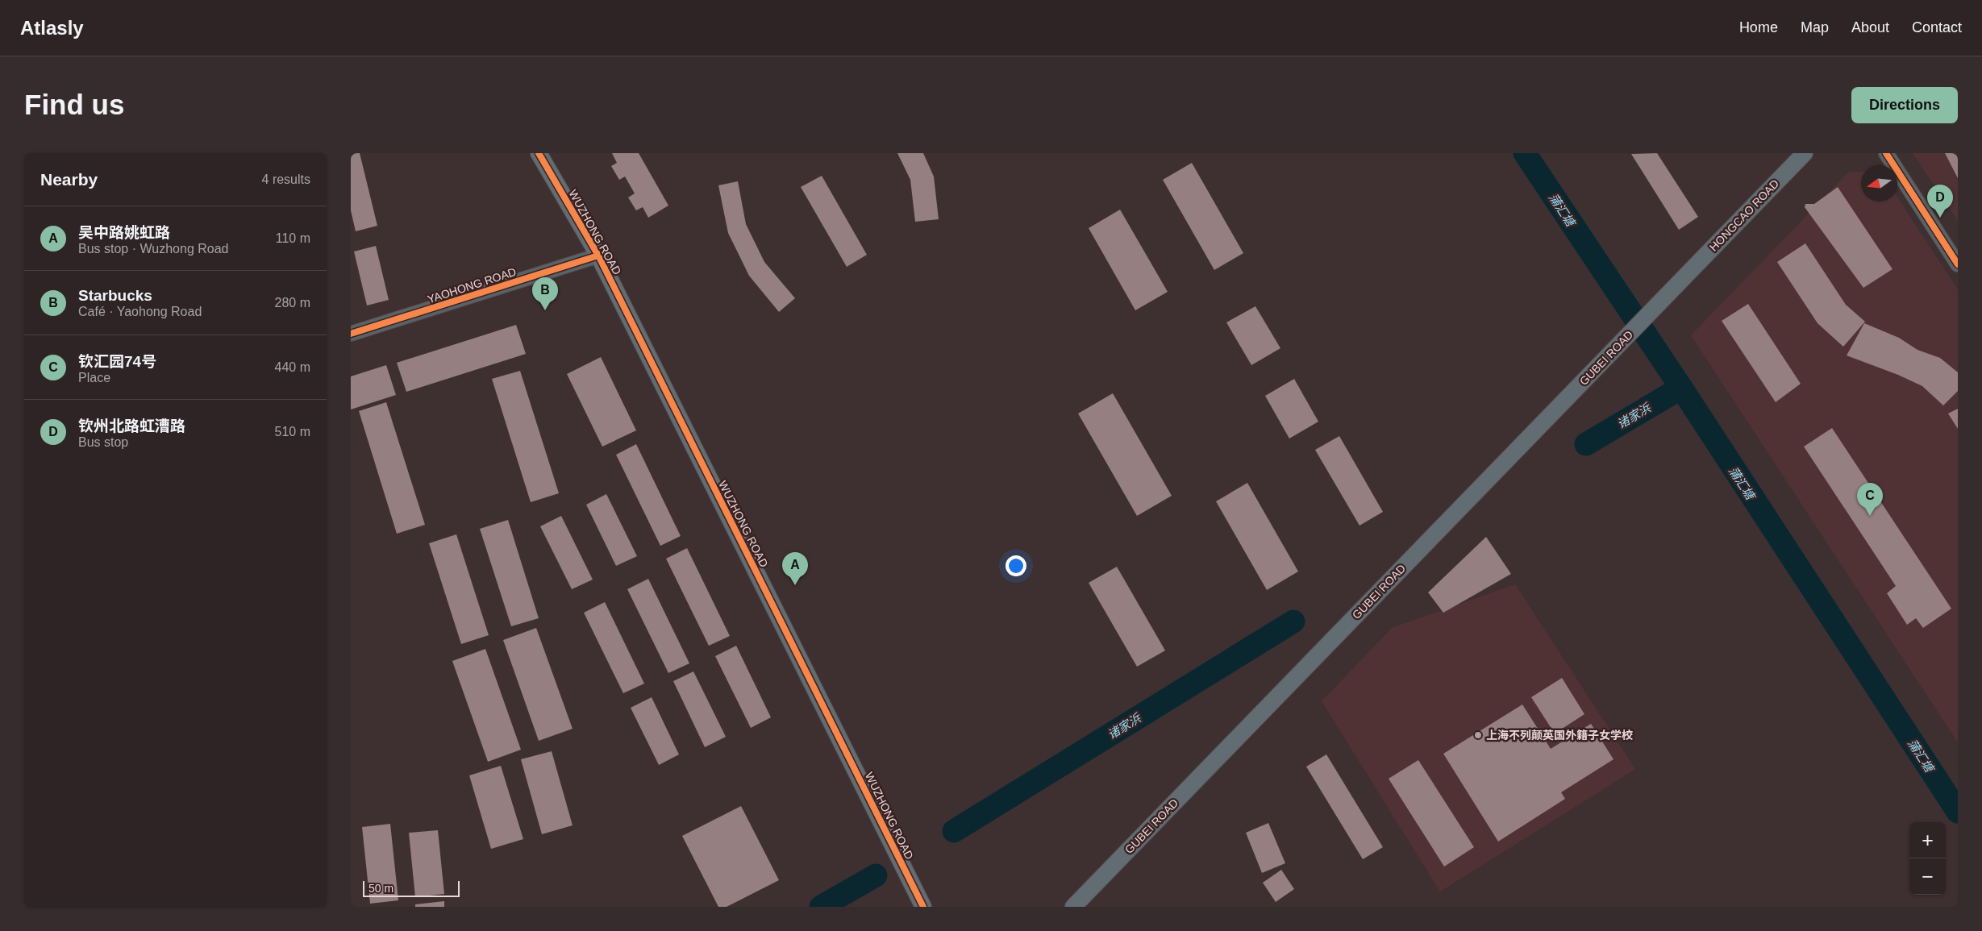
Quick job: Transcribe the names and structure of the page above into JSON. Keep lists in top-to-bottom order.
{
  "streets": {
    "main road": ["HONGCAO ROAD", "WUZHONG ROAD", "GUBEI ROAD"],
    "street": ["YAOHONG ROAD"]
  },
  "crossings": [
    ["HONGCAO ROAD", "GUBEI ROAD"],
    ["WUZHONG ROAD", "YAOHONG ROAD"]
  ],
  "water": ["蒲汇塘", "诸家浜"],
  "places": ["上海不列颠英国外籍子女学校"],
  "scale_bar": "50 m",
  "north": "left",
  "page": {
    "header": "Atlasly",
    "nav": [
      "Home",
      "Map",
      "About",
      "Contact"
    ],
    "buttons": "Directions",
    "title": "Find us",
    "heading": ["Nearby", "4 results"],
    "pins": [
      "D",
      "B",
      "C",
      "A"
    ],
    "list": [
      {
        "mark": "A",
        "name": "吴中路姚虹路",
        "note": "Bus stop · Wuzhong Road",
        "value": "110 m"
      },
      {
        "mark": "B",
        "name": "Starbucks",
        "note": "Café · Yaohong Road",
        "value": "280 m"
      },
      {
        "mark": "C",
        "name": "钦汇园74号",
        "note": "Place",
        "value": "440 m"
      },
      {
        "mark": "D",
        "name": "钦州北路虹漕路",
        "note": "Bus stop",
        "value": "510 m"
      }
    ],
    "map_buttons": ["+", "−"],
    "scale": "50 m"
  }
}
